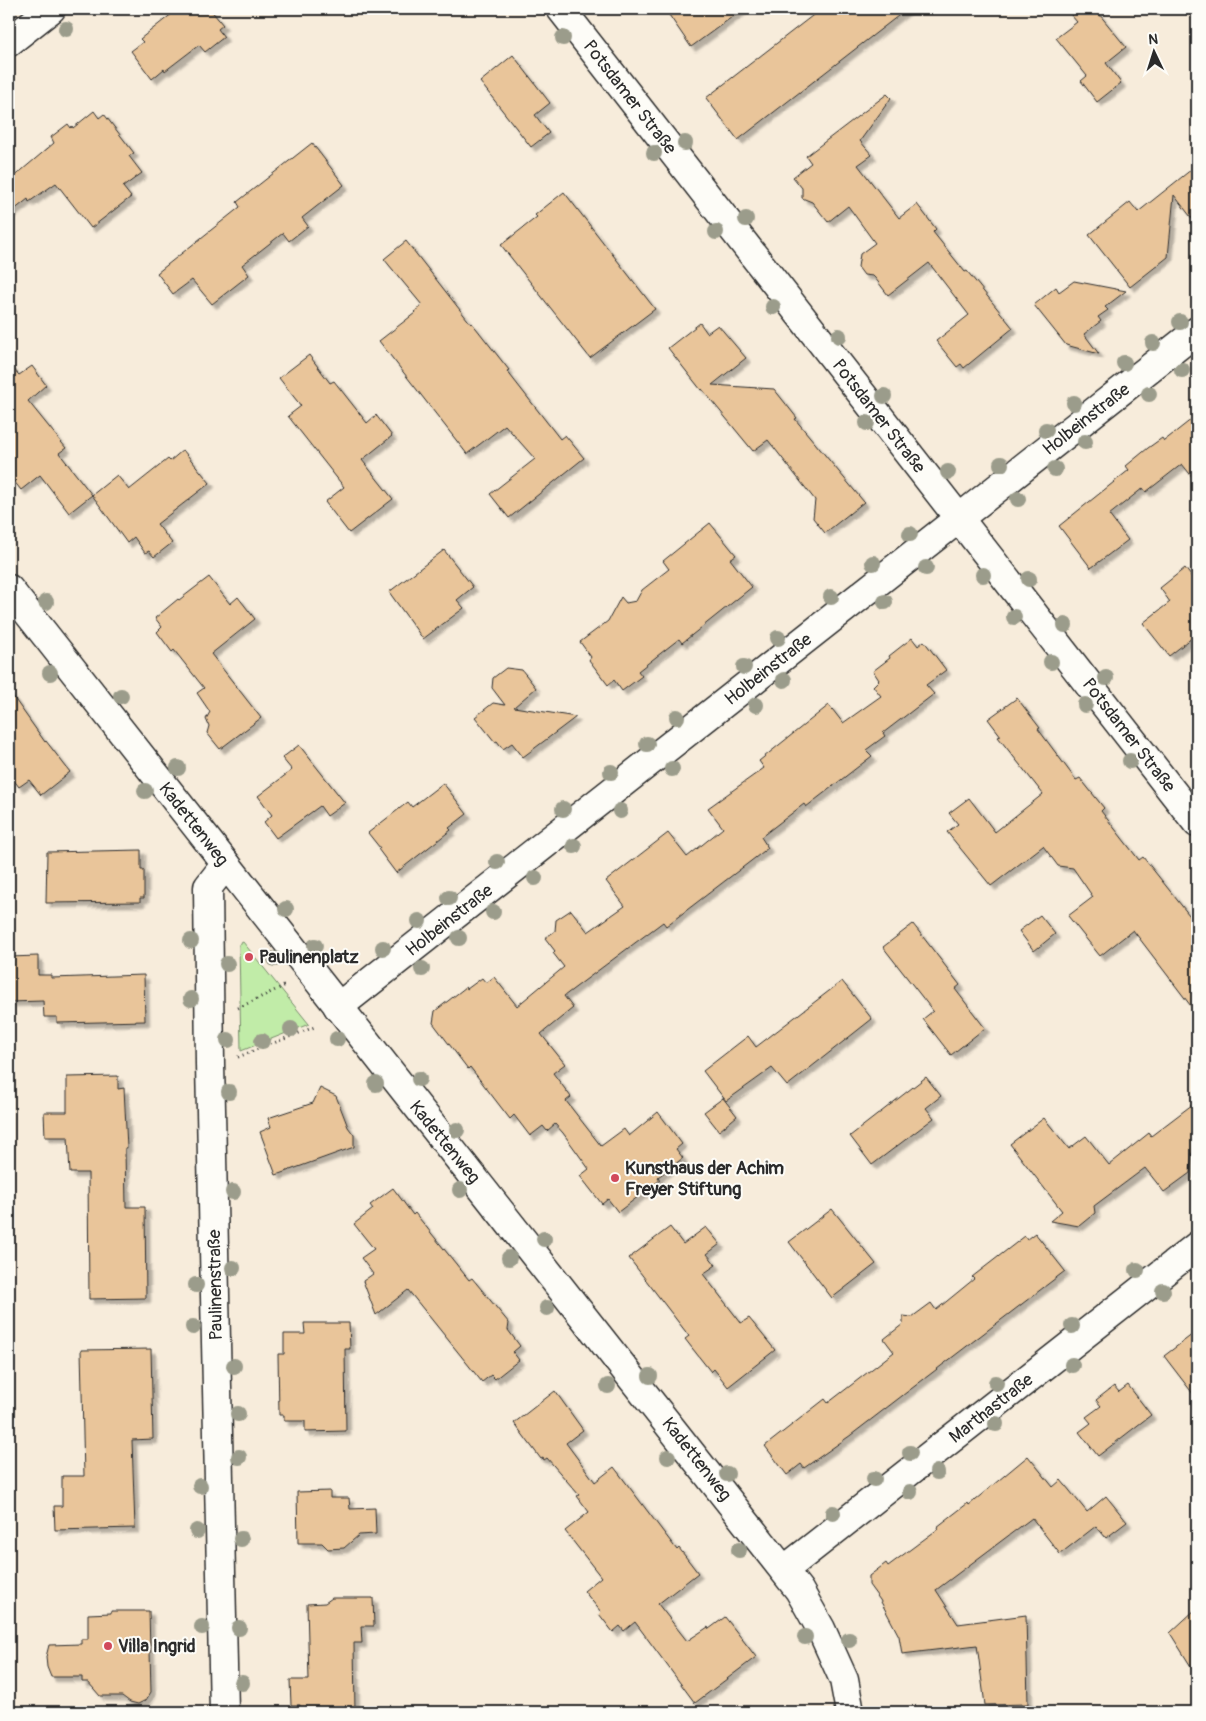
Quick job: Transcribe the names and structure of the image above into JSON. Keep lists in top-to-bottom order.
{
  "streets": {
    "street": [
      "Potsdamer Straße",
      "Holbeinstraße",
      "Kadettenweg",
      "Paulinenstraße",
      "Marthastraße"
    ]
  },
  "crossings": [
    ["Potsdamer Straße", "Holbeinstraße"],
    ["Holbeinstraße", "Kadettenweg"],
    ["Kadettenweg", "Paulinenstraße"],
    ["Kadettenweg", "Marthastraße"]
  ],
  "places": ["Paulinenplatz", "Kunsthaus der Achim Freyer Stiftung", "Villa Ingrid"],
  "north": "top"
}
